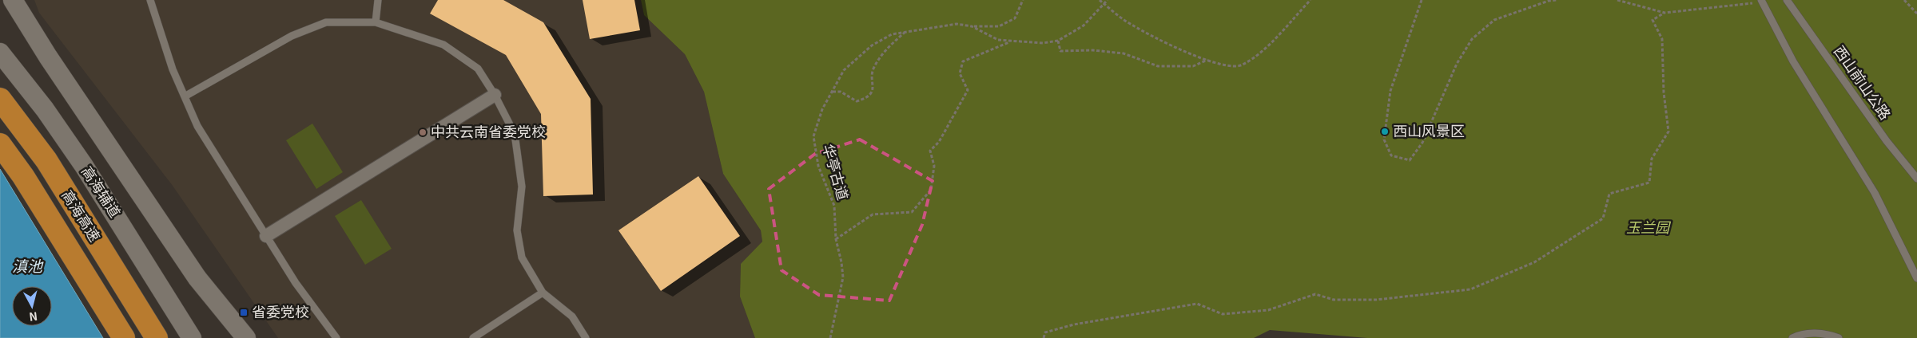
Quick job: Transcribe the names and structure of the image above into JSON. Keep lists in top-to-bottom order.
{
  "streets": {
    "highway": ["高海高速"],
    "main road": ["高海辅道"],
    "lane": ["西山前山公路"],
    "path": ["华亭古道"]
  },
  "water": ["滇池"],
  "parks": ["玉兰园"],
  "places": {
    "other": ["西山风景区", "中共云南省委党校"],
    "transit": ["省委党校"]
  },
  "north": "bottom"
}
